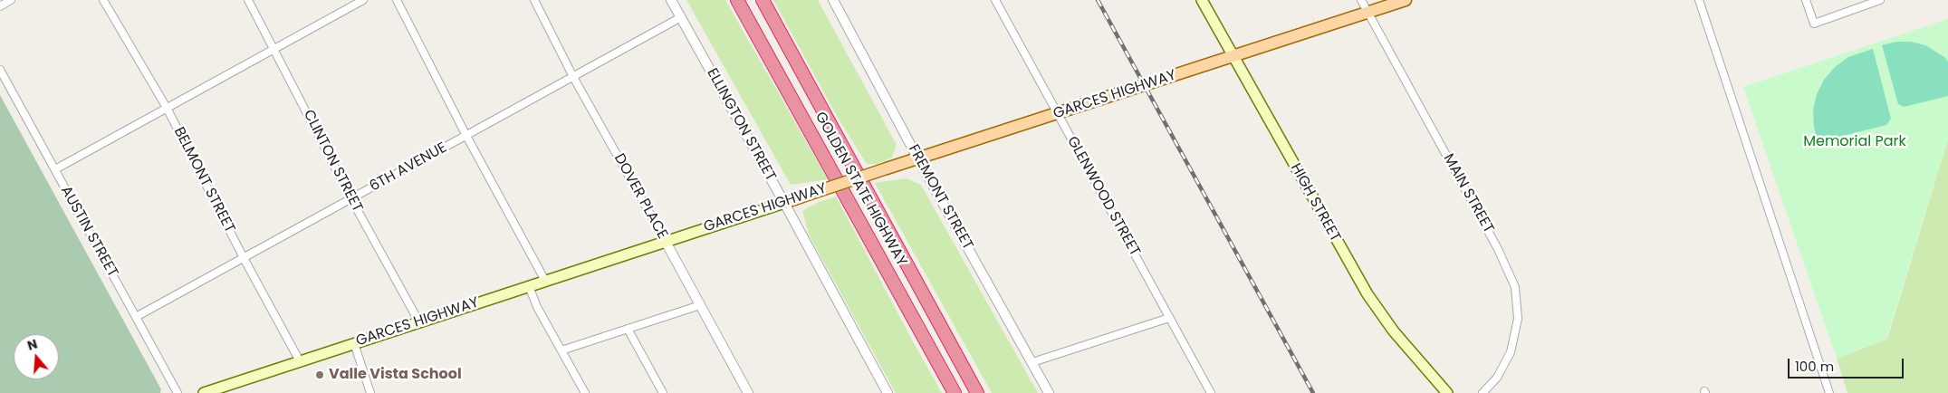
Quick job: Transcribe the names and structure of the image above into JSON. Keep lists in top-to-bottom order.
{
  "streets": {
    "highway": ["GOLDEN STATE HIGHWAY"],
    "main road": ["GARCES HIGHWAY", "HIGH STREET"],
    "street": [
      "ELLINGTON STREET",
      "CLINTON STREET",
      "6TH AVENUE",
      "BELMONT STREET",
      "MAIN STREET",
      "DOVER PLACE",
      "GLENWOOD STREET",
      "FREMONT STREET",
      "AUSTIN STREET"
    ]
  },
  "crossings": [
    ["GARCES HIGHWAY", "ELLINGTON STREET"],
    ["GARCES HIGHWAY", "CLINTON STREET"],
    ["GARCES HIGHWAY", "BELMONT STREET"],
    ["GARCES HIGHWAY", "MAIN STREET"],
    ["GARCES HIGHWAY", "DOVER PLACE"],
    ["GARCES HIGHWAY", "GLENWOOD STREET"],
    ["GARCES HIGHWAY", "FREMONT STREET"],
    ["GARCES HIGHWAY", "HIGH STREET"],
    ["ELLINGTON STREET", "6TH AVENUE"],
    ["CLINTON STREET", "6TH AVENUE"],
    ["6TH AVENUE", "BELMONT STREET"],
    ["6TH AVENUE", "DOVER PLACE"],
    ["6TH AVENUE", "AUSTIN STREET"]
  ],
  "parks": ["Memorial Park"],
  "places": ["Valle Vista School"],
  "scale_bar": "100 m",
  "north": "top"
}
